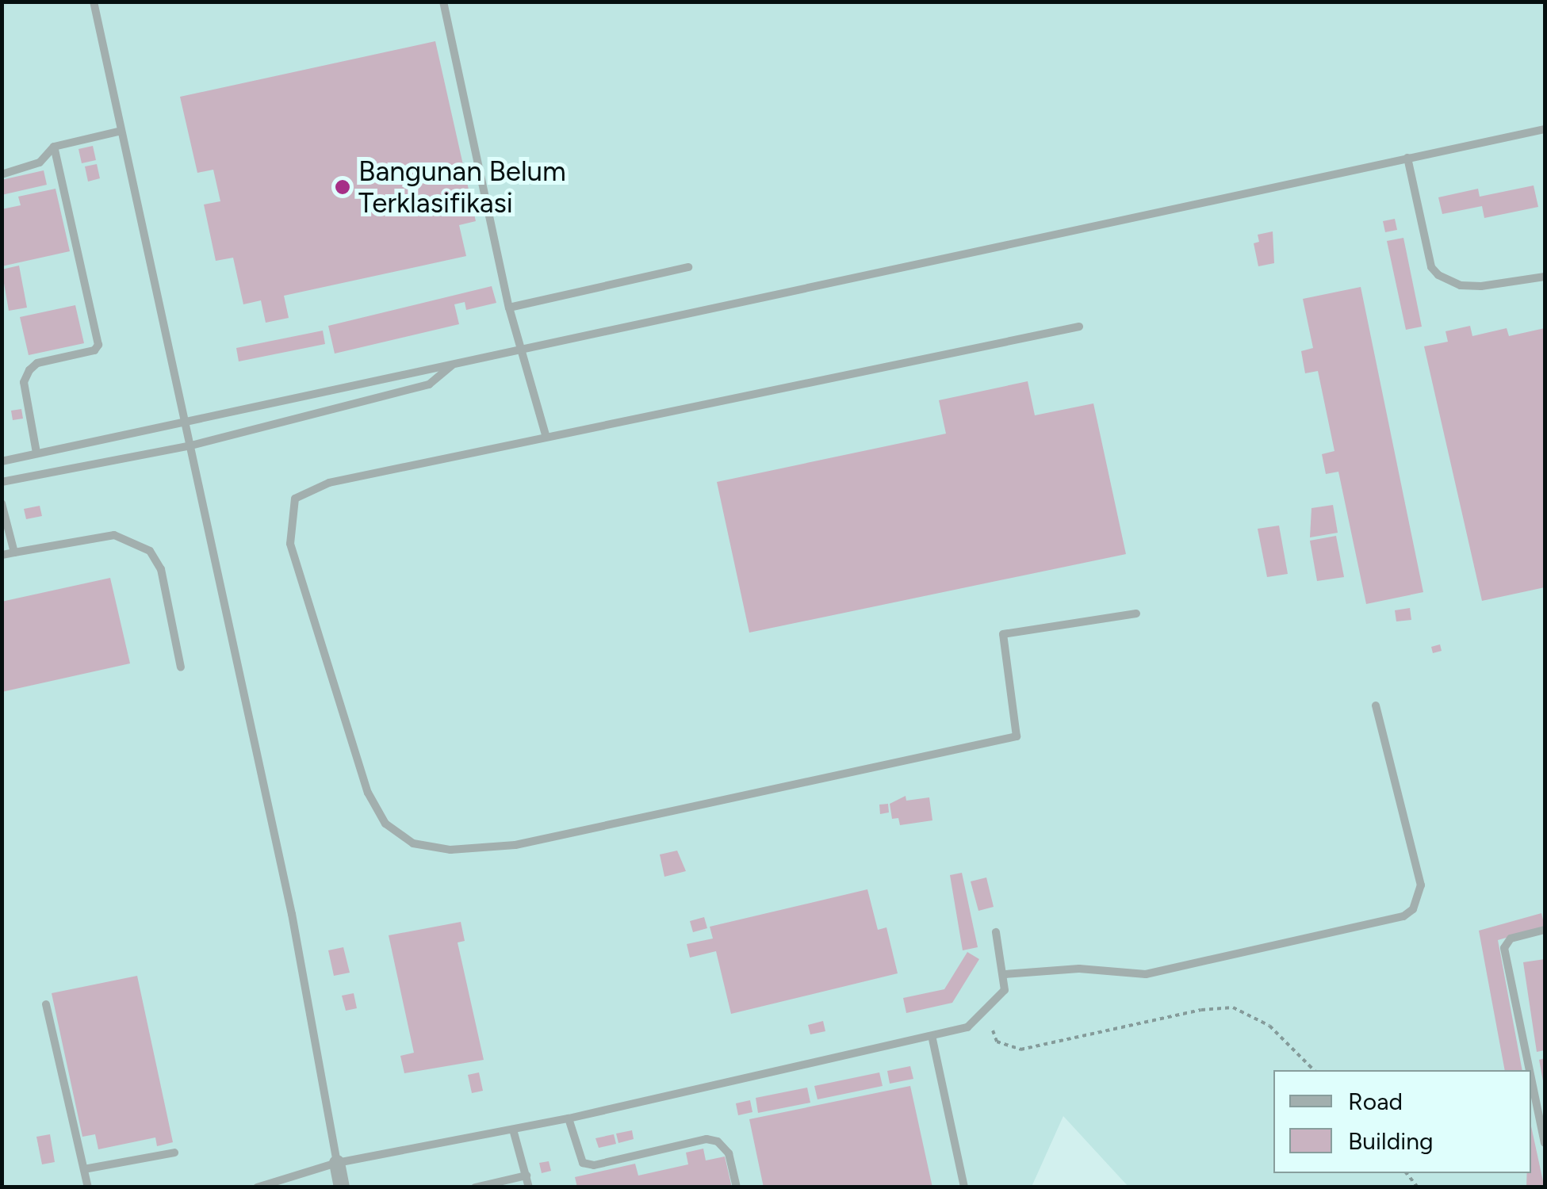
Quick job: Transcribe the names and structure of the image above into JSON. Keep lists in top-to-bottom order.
{
  "places": ["Bangunan Belum Terklasifikasi"],
  "legend": ["Road", "Building"]
}
